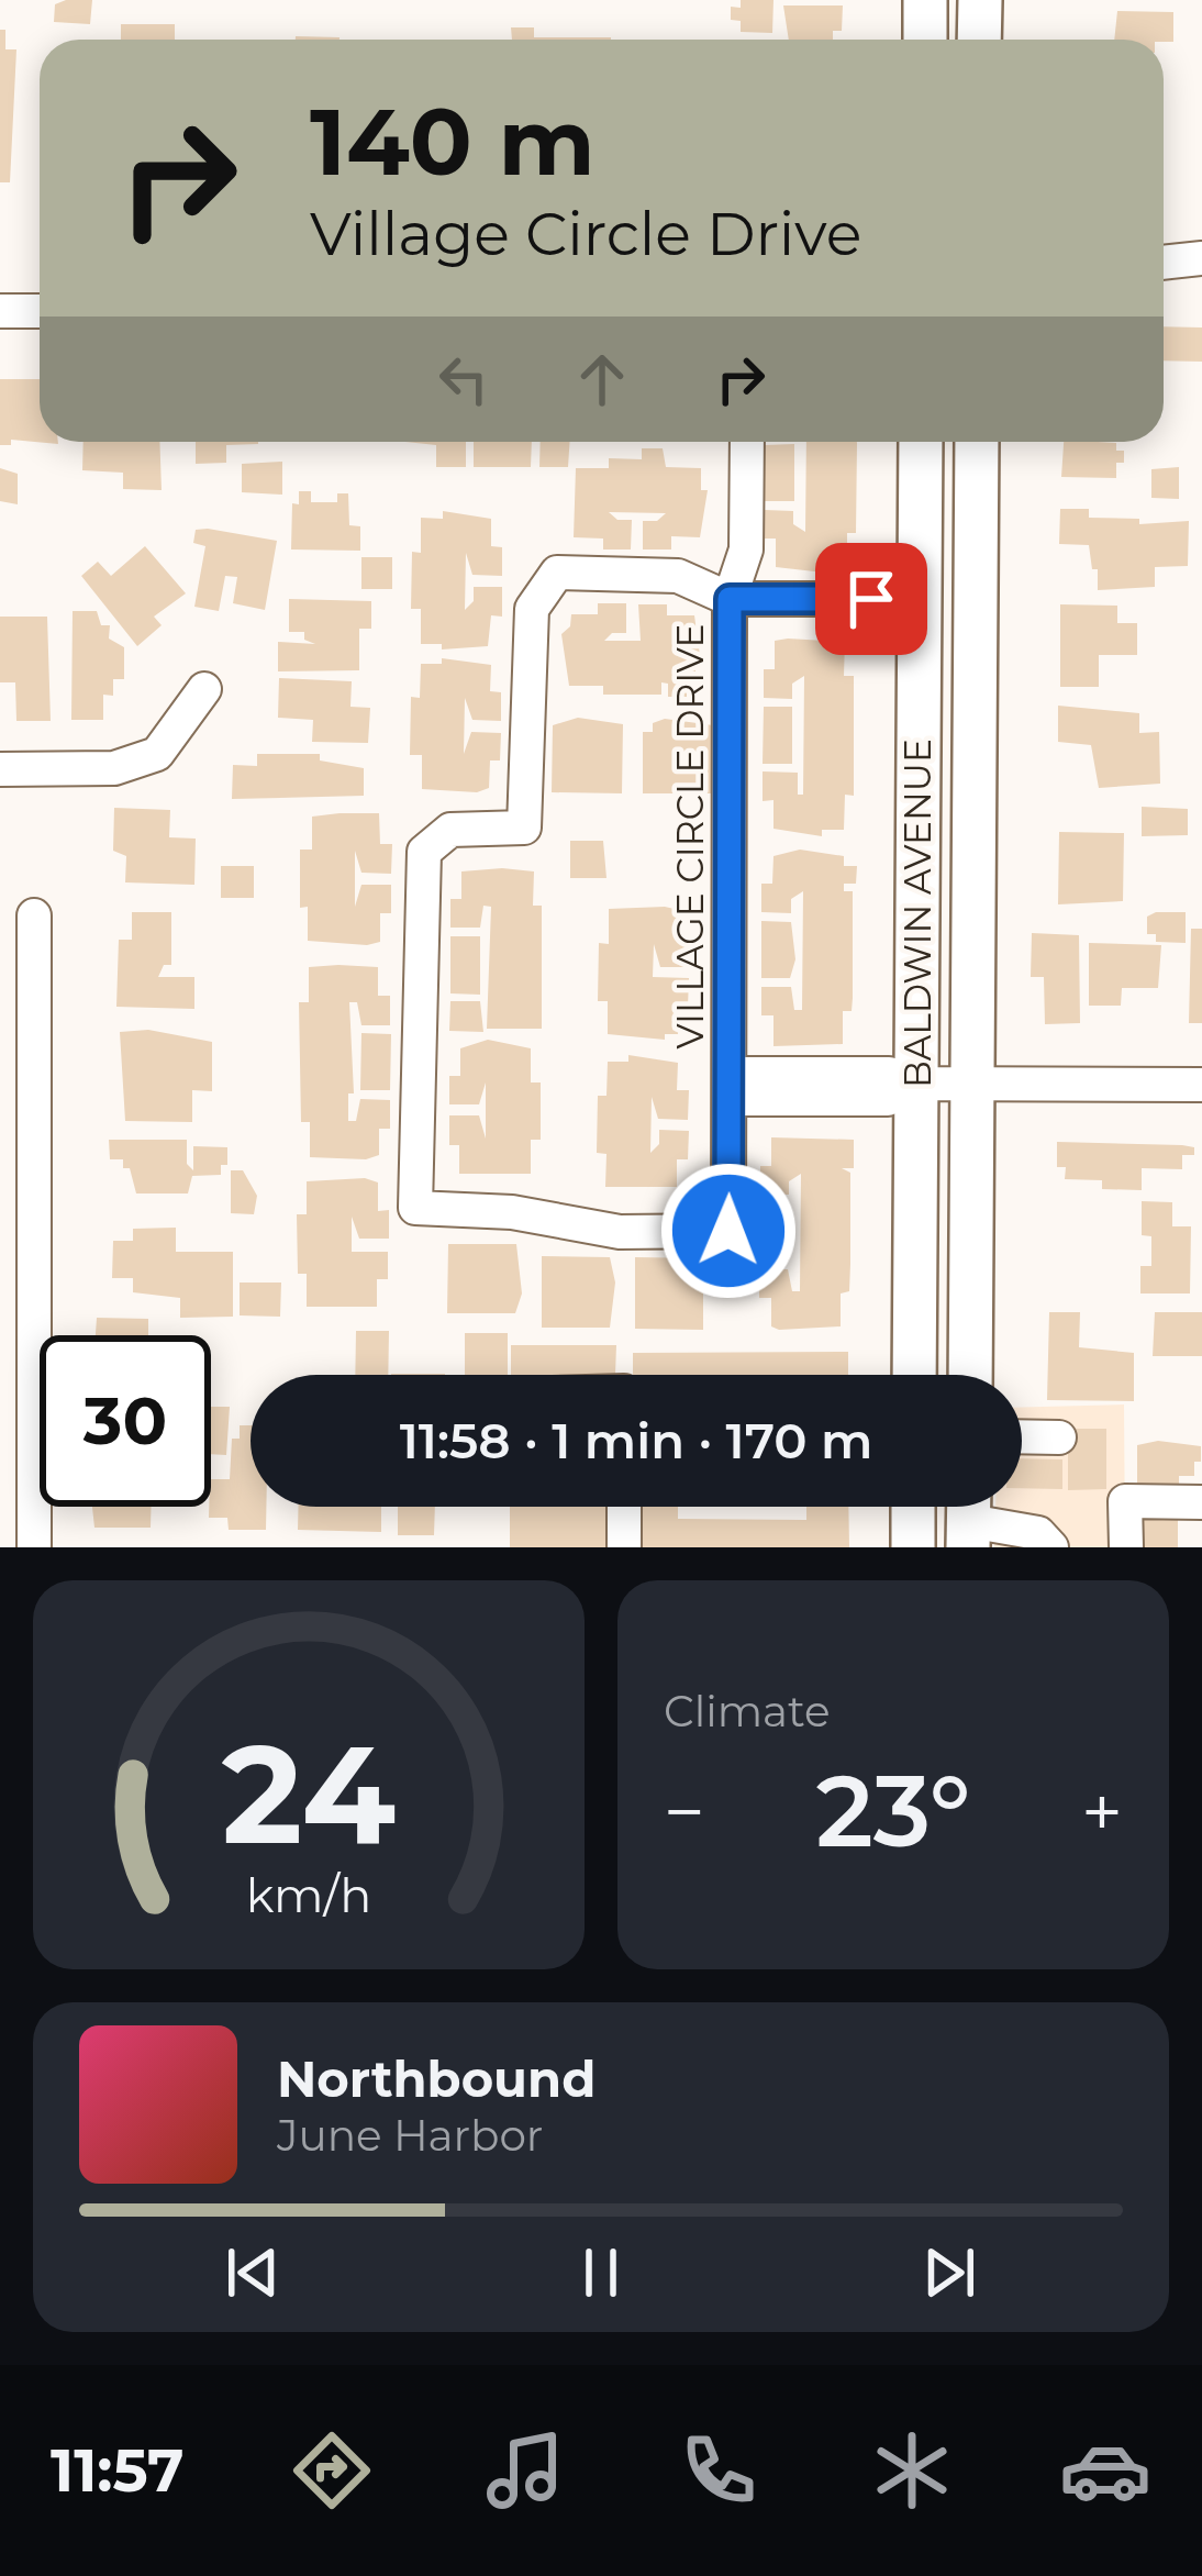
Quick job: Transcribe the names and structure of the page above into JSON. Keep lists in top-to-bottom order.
{
  "streets": {
    "main road": ["BALDWIN AVENUE"],
    "street": ["VILLAGE CIRCLE DRIVE"]
  },
  "crossings": [
    ["VILLAGE CIRCLE DRIVE", "BALDWIN AVENUE"]
  ],
  "page": {
    "turn": ["140 m", "Village Circle Drive"],
    "limit": "30",
    "trip": "11:58 · 1 min · 170 m",
    "tile": "Climate",
    "heat": ["−", "23°", "+"],
    "song": ["Northbound", "June Harbor"],
    "tabs": "11:57",
    "gauge": ["24", "km/h"]
  }
}
